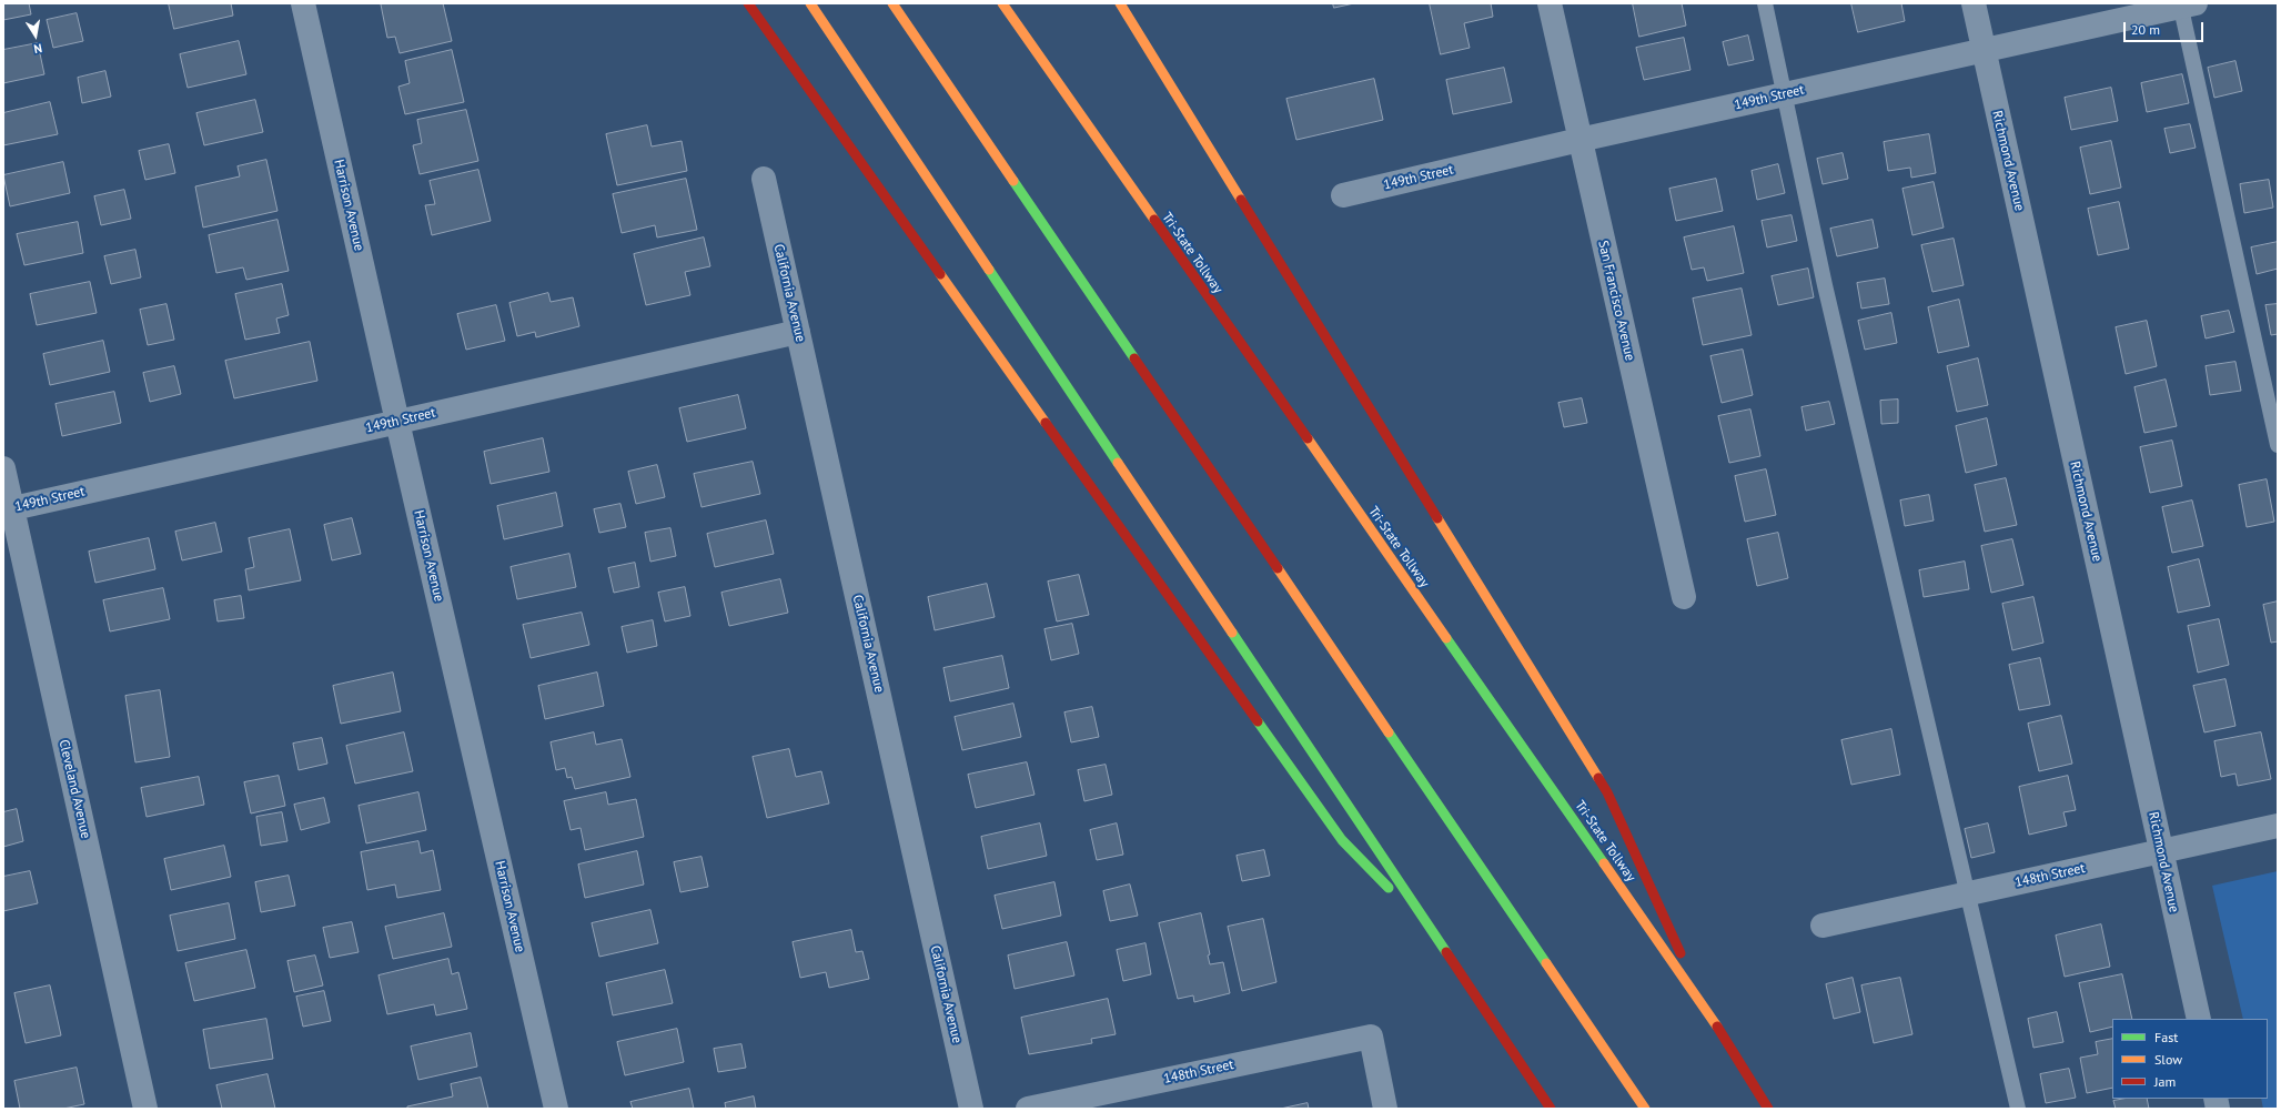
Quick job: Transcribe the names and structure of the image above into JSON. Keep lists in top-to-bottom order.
{
  "streets": {
    "highway": ["Tri-State Tollway"],
    "street": [
      "149th Street",
      "Richmond Avenue",
      "Harrison Avenue",
      "California Avenue",
      "San Francisco Avenue",
      "Cleveland Avenue",
      "148th Street"
    ]
  },
  "crossings": [
    ["149th Street", "Richmond Avenue"],
    ["149th Street", "Harrison Avenue"],
    ["149th Street", "California Avenue"],
    ["149th Street", "San Francisco Avenue"],
    ["149th Street", "Cleveland Avenue"],
    ["Richmond Avenue", "148th Street"]
  ],
  "legend": ["Fast", "Slow", "Jam"],
  "scale_bar": "20 m",
  "north": "bottom"
}
